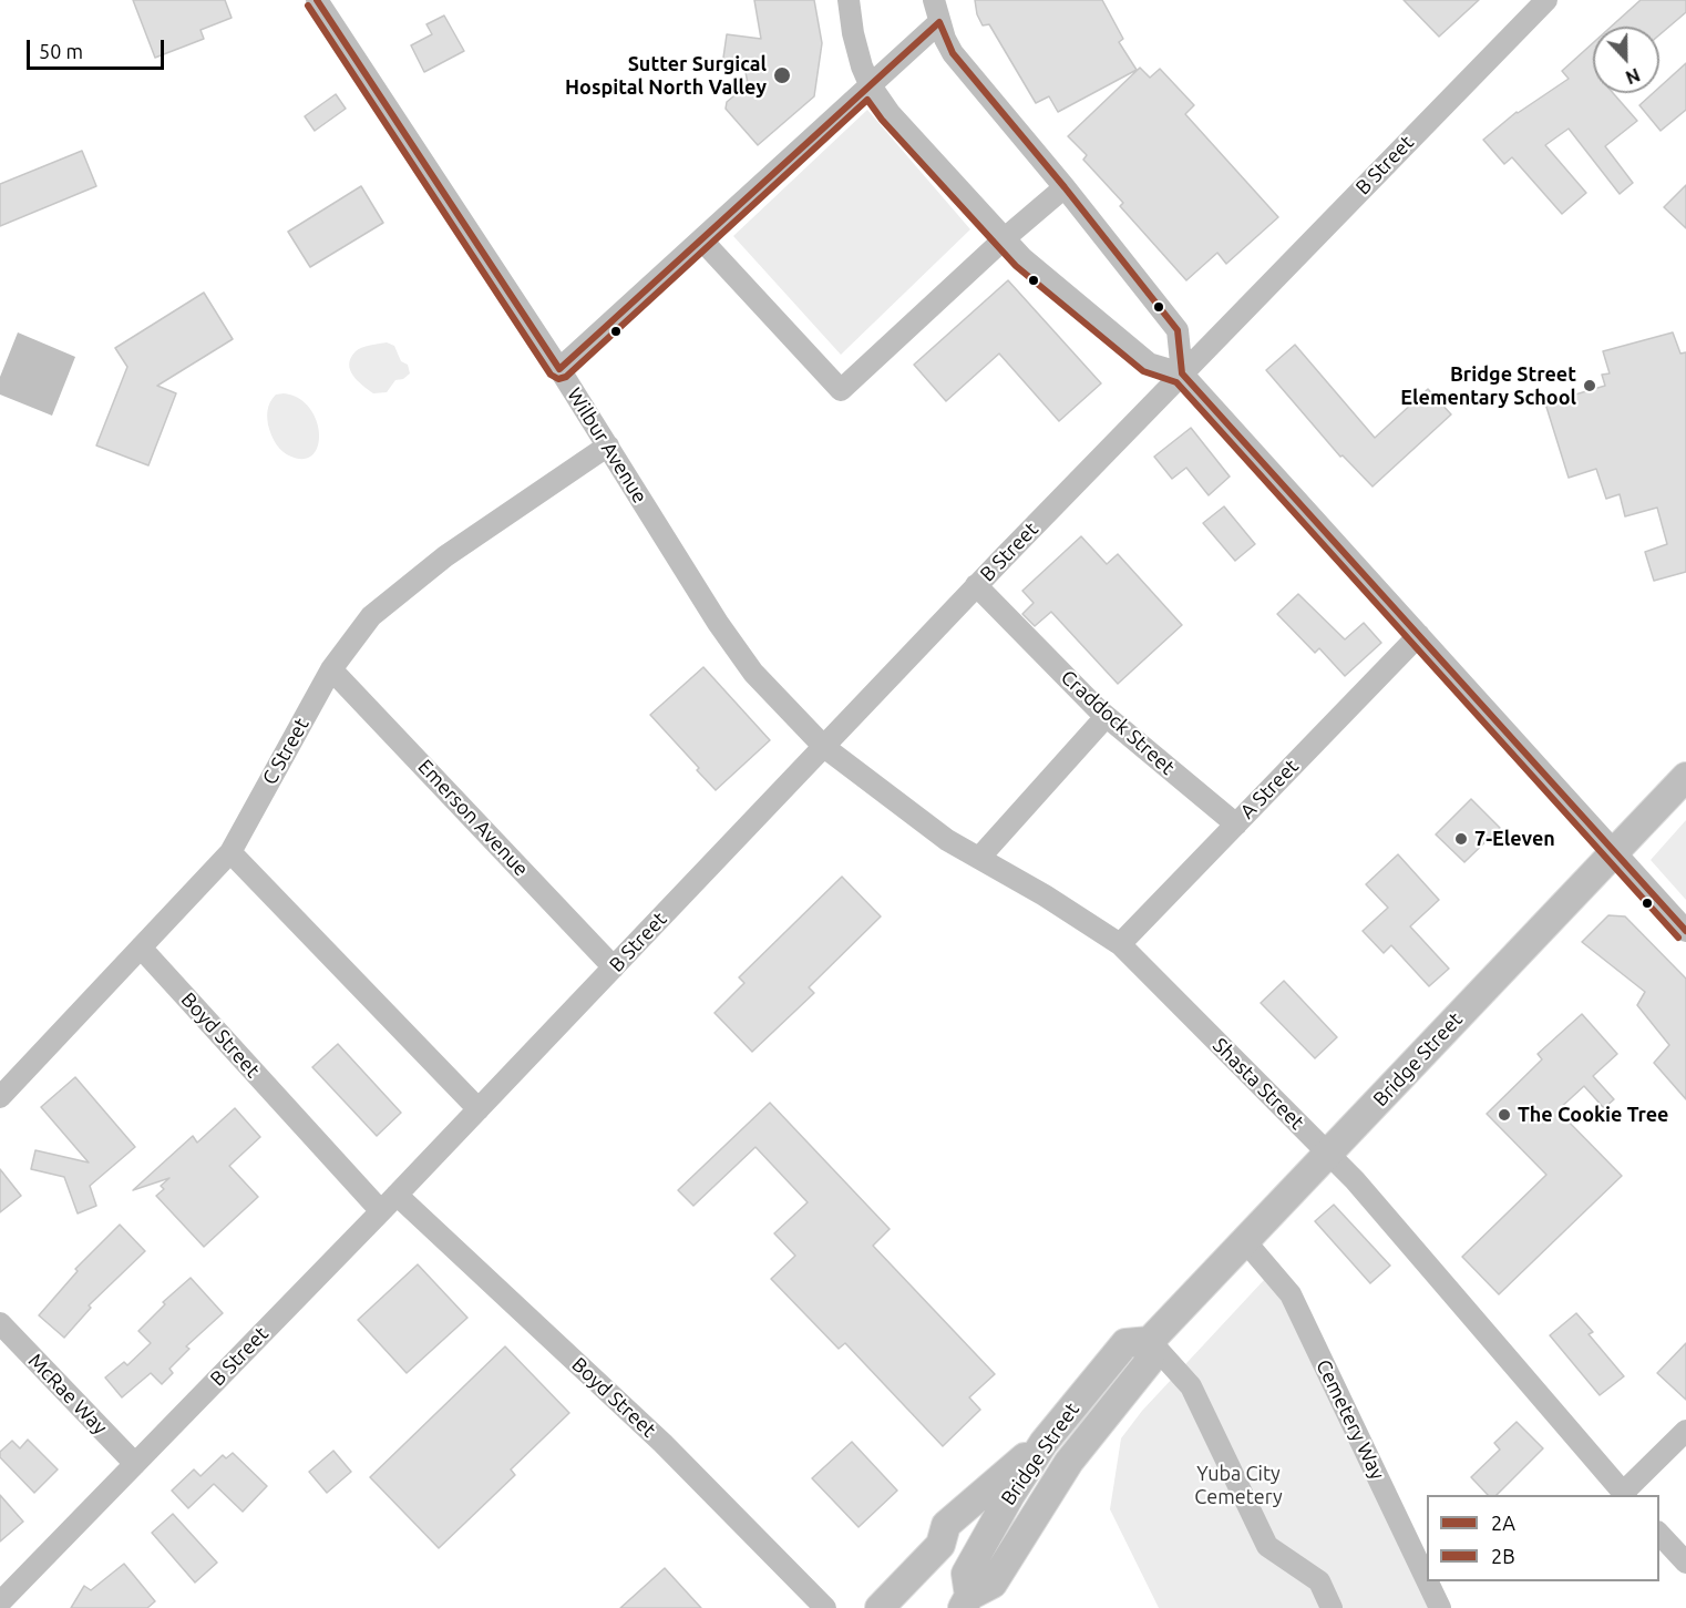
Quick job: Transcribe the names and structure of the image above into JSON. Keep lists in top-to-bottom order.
{
  "streets": {
    "main road": ["Bridge Street"],
    "street": [
      "B Street",
      "Wilbur Avenue",
      "Craddock Street",
      "C Street",
      "A Street",
      "Emerson Avenue",
      "Boyd Street",
      "Shasta Street",
      "McRae Way",
      "Cemetery Way"
    ]
  },
  "crossings": [
    ["B Street", "Wilbur Avenue"],
    ["B Street", "Craddock Street"],
    ["B Street", "Emerson Avenue"],
    ["B Street", "Boyd Street"],
    ["B Street", "Shasta Street"],
    ["B Street", "McRae Way"],
    ["Wilbur Avenue", "C Street"],
    ["Wilbur Avenue", "Shasta Street"],
    ["Craddock Street", "A Street"],
    ["C Street", "Emerson Avenue"],
    ["C Street", "Boyd Street"],
    ["A Street", "Shasta Street"],
    ["Bridge Street", "Shasta Street"],
    ["Bridge Street", "Cemetery Way"]
  ],
  "parks": ["Yuba City Cemetery"],
  "places": [
    "Sutter Surgical Hospital North Valley",
    "Bridge Street Elementary School",
    "7-Eleven",
    "The Cookie Tree"
  ],
  "lines": ["transit line 2A", "transit line 2B"],
  "legend": ["2A", "2B"],
  "scale_bar": "50 m",
  "north": "bottom"
}
